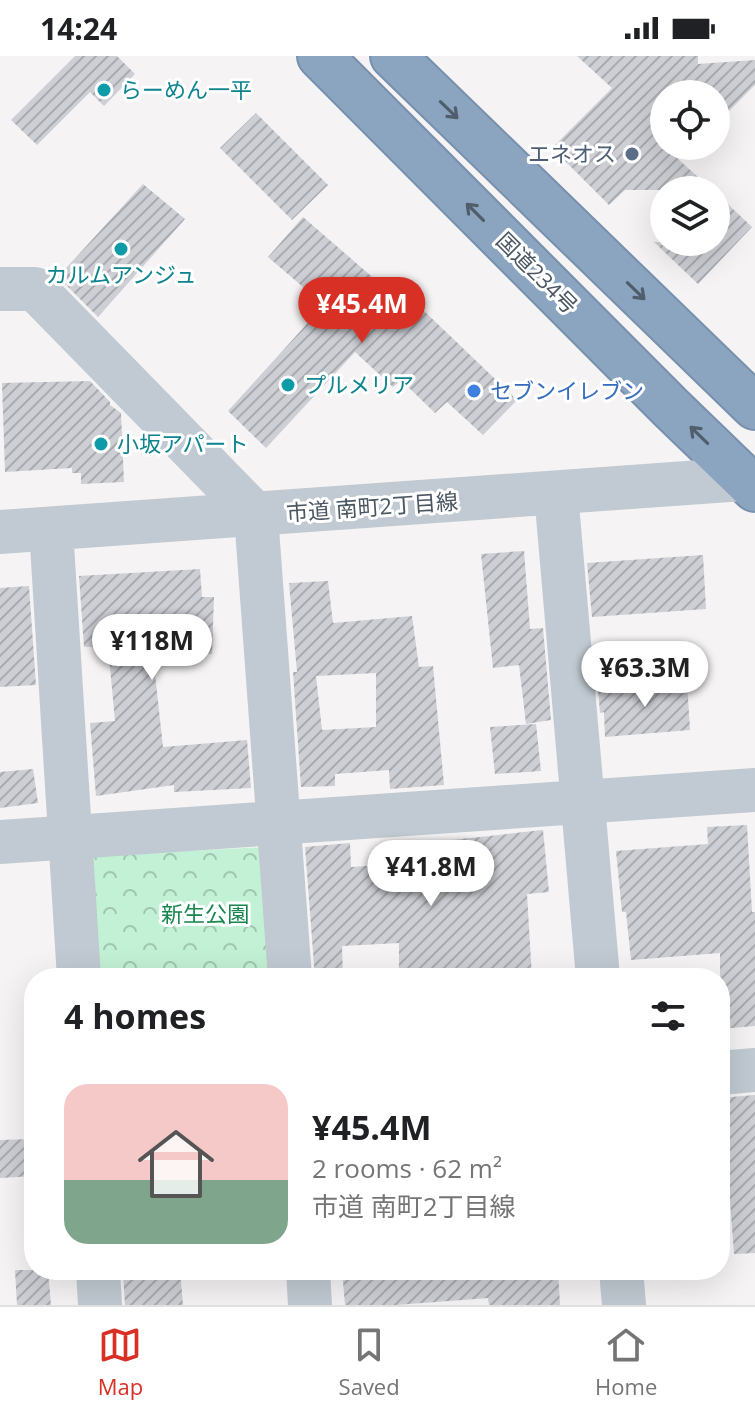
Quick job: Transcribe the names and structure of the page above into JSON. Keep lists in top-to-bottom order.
{
  "streets": {
    "highway": ["国道234号"],
    "street": ["市道 南町2丁目線"]
  },
  "crossings": [
    ["国道234号", "市道 南町2丁目線"]
  ],
  "parks": ["新生公園"],
  "places": [
    "らーめん一平",
    "エネオス",
    "カルムアンジュ",
    "プルメリア",
    "セブンイレブン",
    "小坂アパート"
  ],
  "page": {
    "status": "14:24",
    "price": [
      "¥45.4M",
      "¥118M",
      "¥63.3M",
      "¥41.8M"
    ],
    "heading": "4 homes",
    "list": [
      {
        "name": "¥45.4M",
        "note": "2 rooms · 62 m² · 市道 南町2丁目線"
      }
    ],
    "tabs": ["Map", "Saved", "Home"]
  }
}
